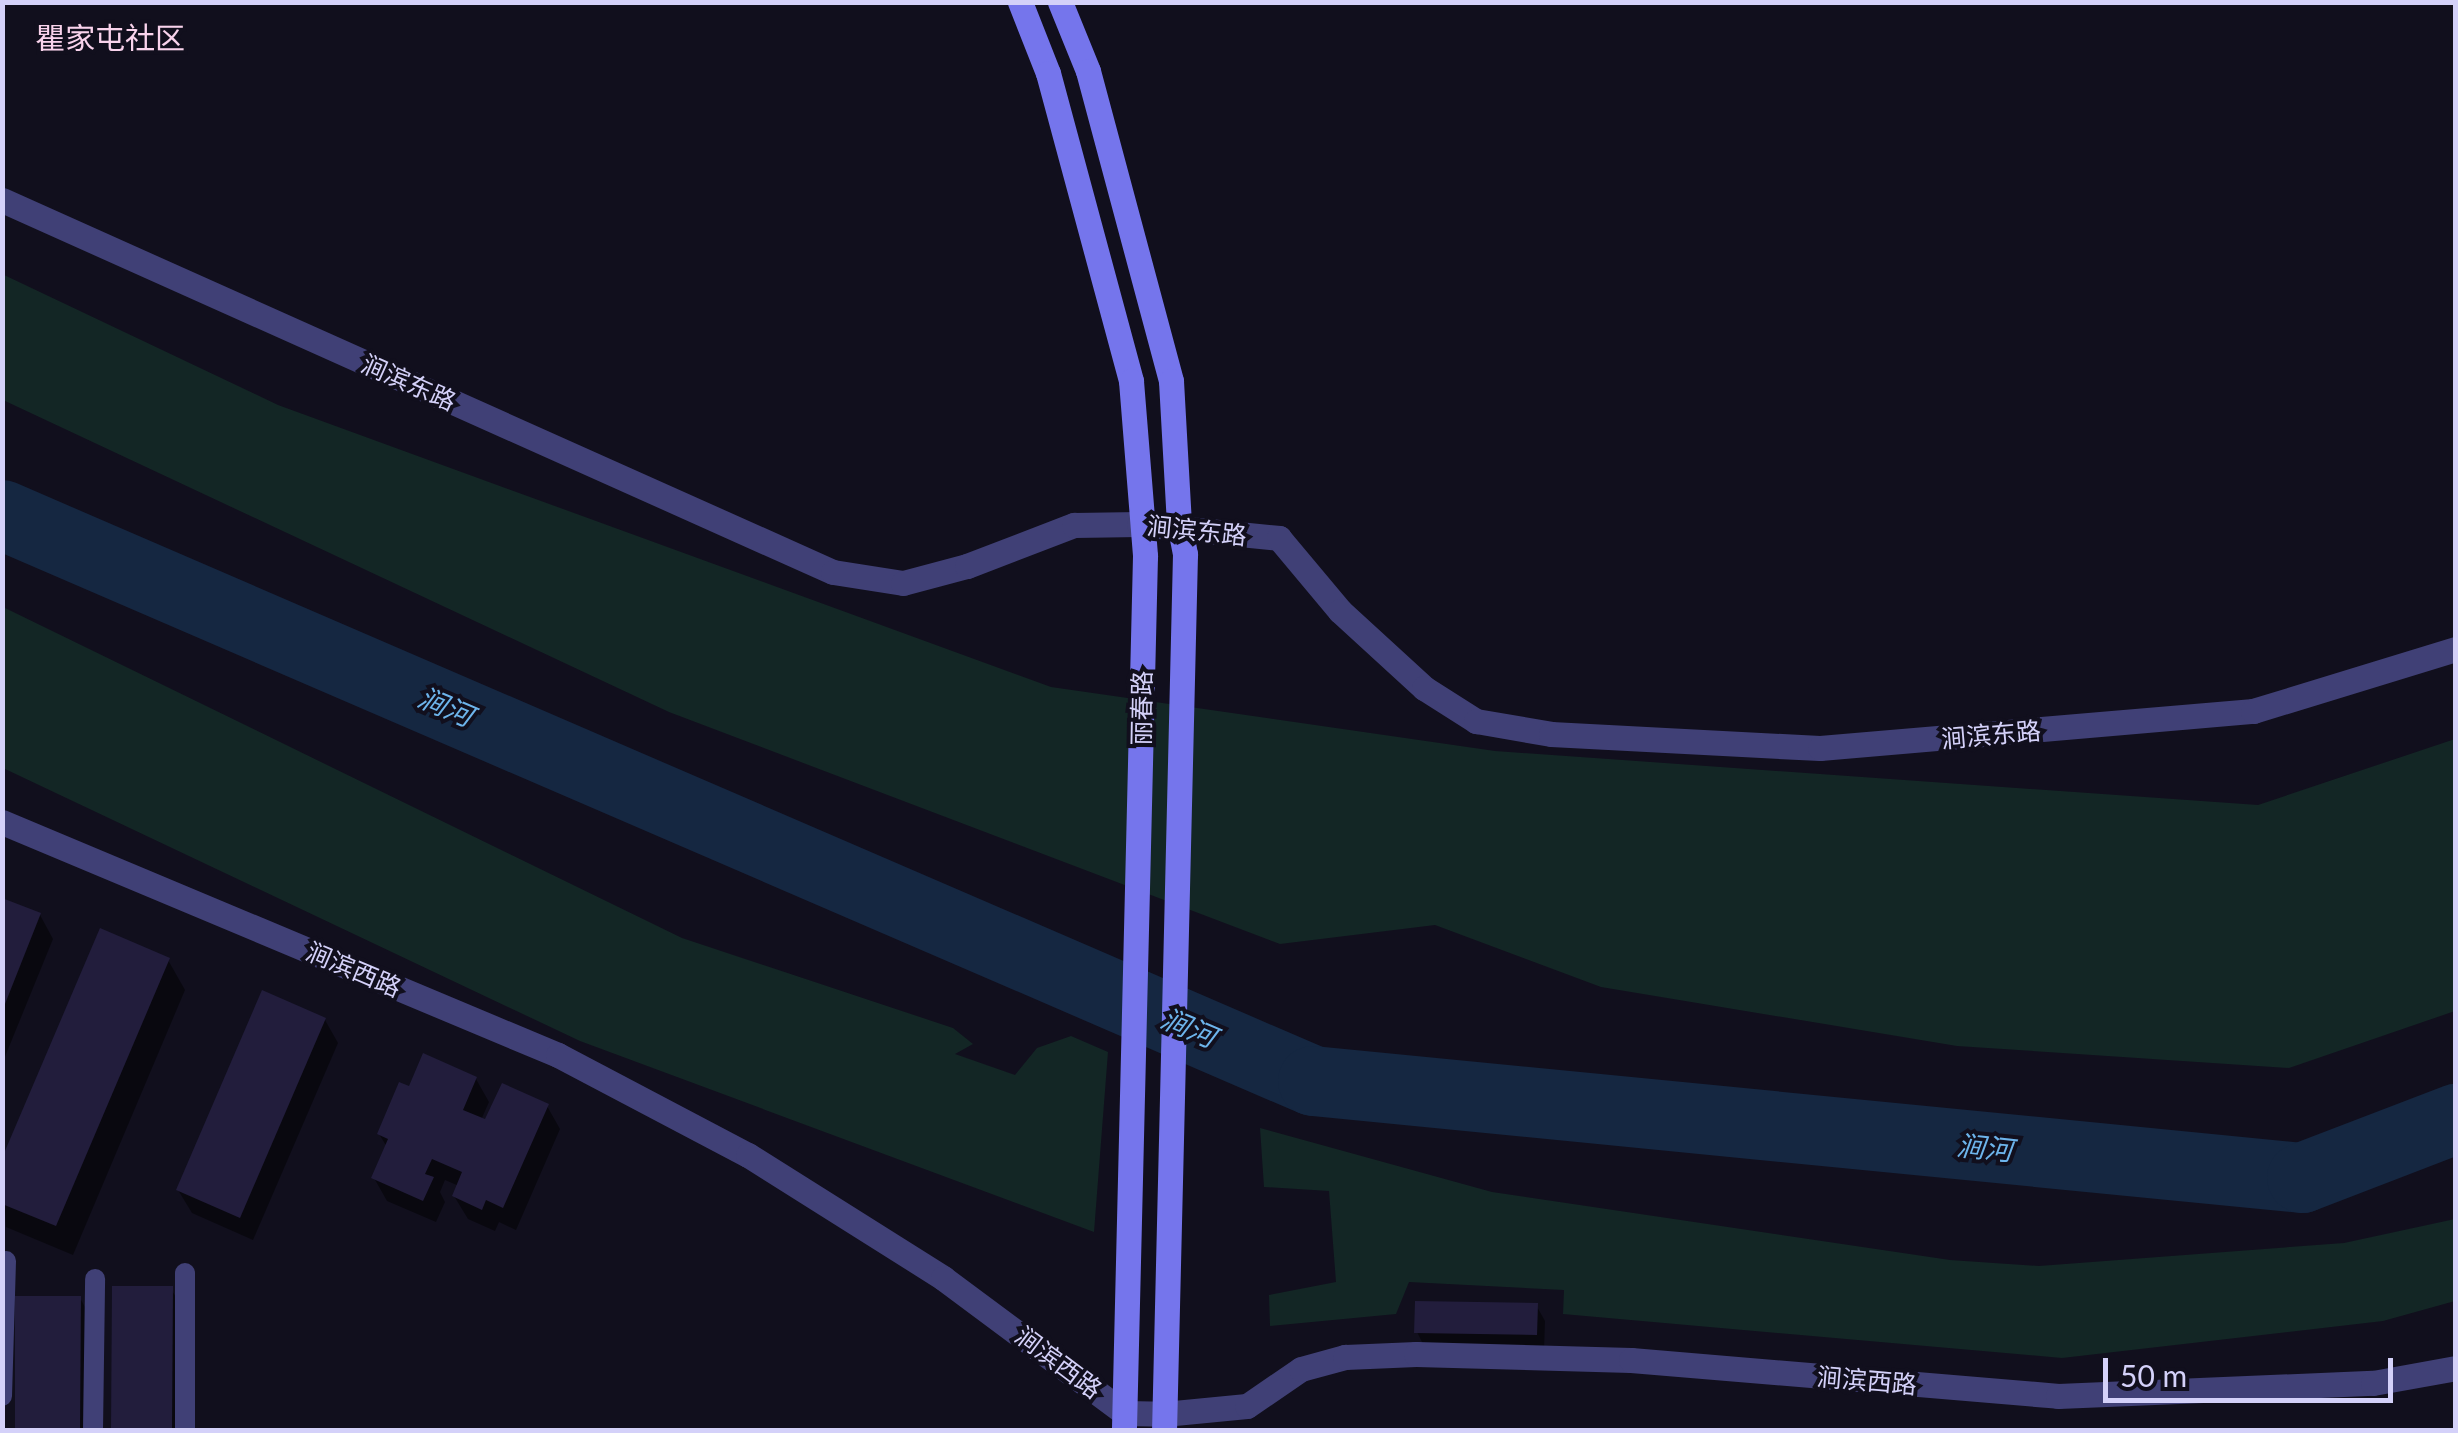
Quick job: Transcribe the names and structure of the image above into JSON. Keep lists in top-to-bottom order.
{
  "streets": {
    "main road": ["丽春路"],
    "street": ["涧滨东路", "涧滨西路"]
  },
  "crossings": [
    ["涧滨东路", "丽春路"],
    ["丽春路", "涧滨西路"]
  ],
  "districts": ["瞿家屯社区"],
  "water": ["涧河"],
  "scale_bar": "50 m"
}
